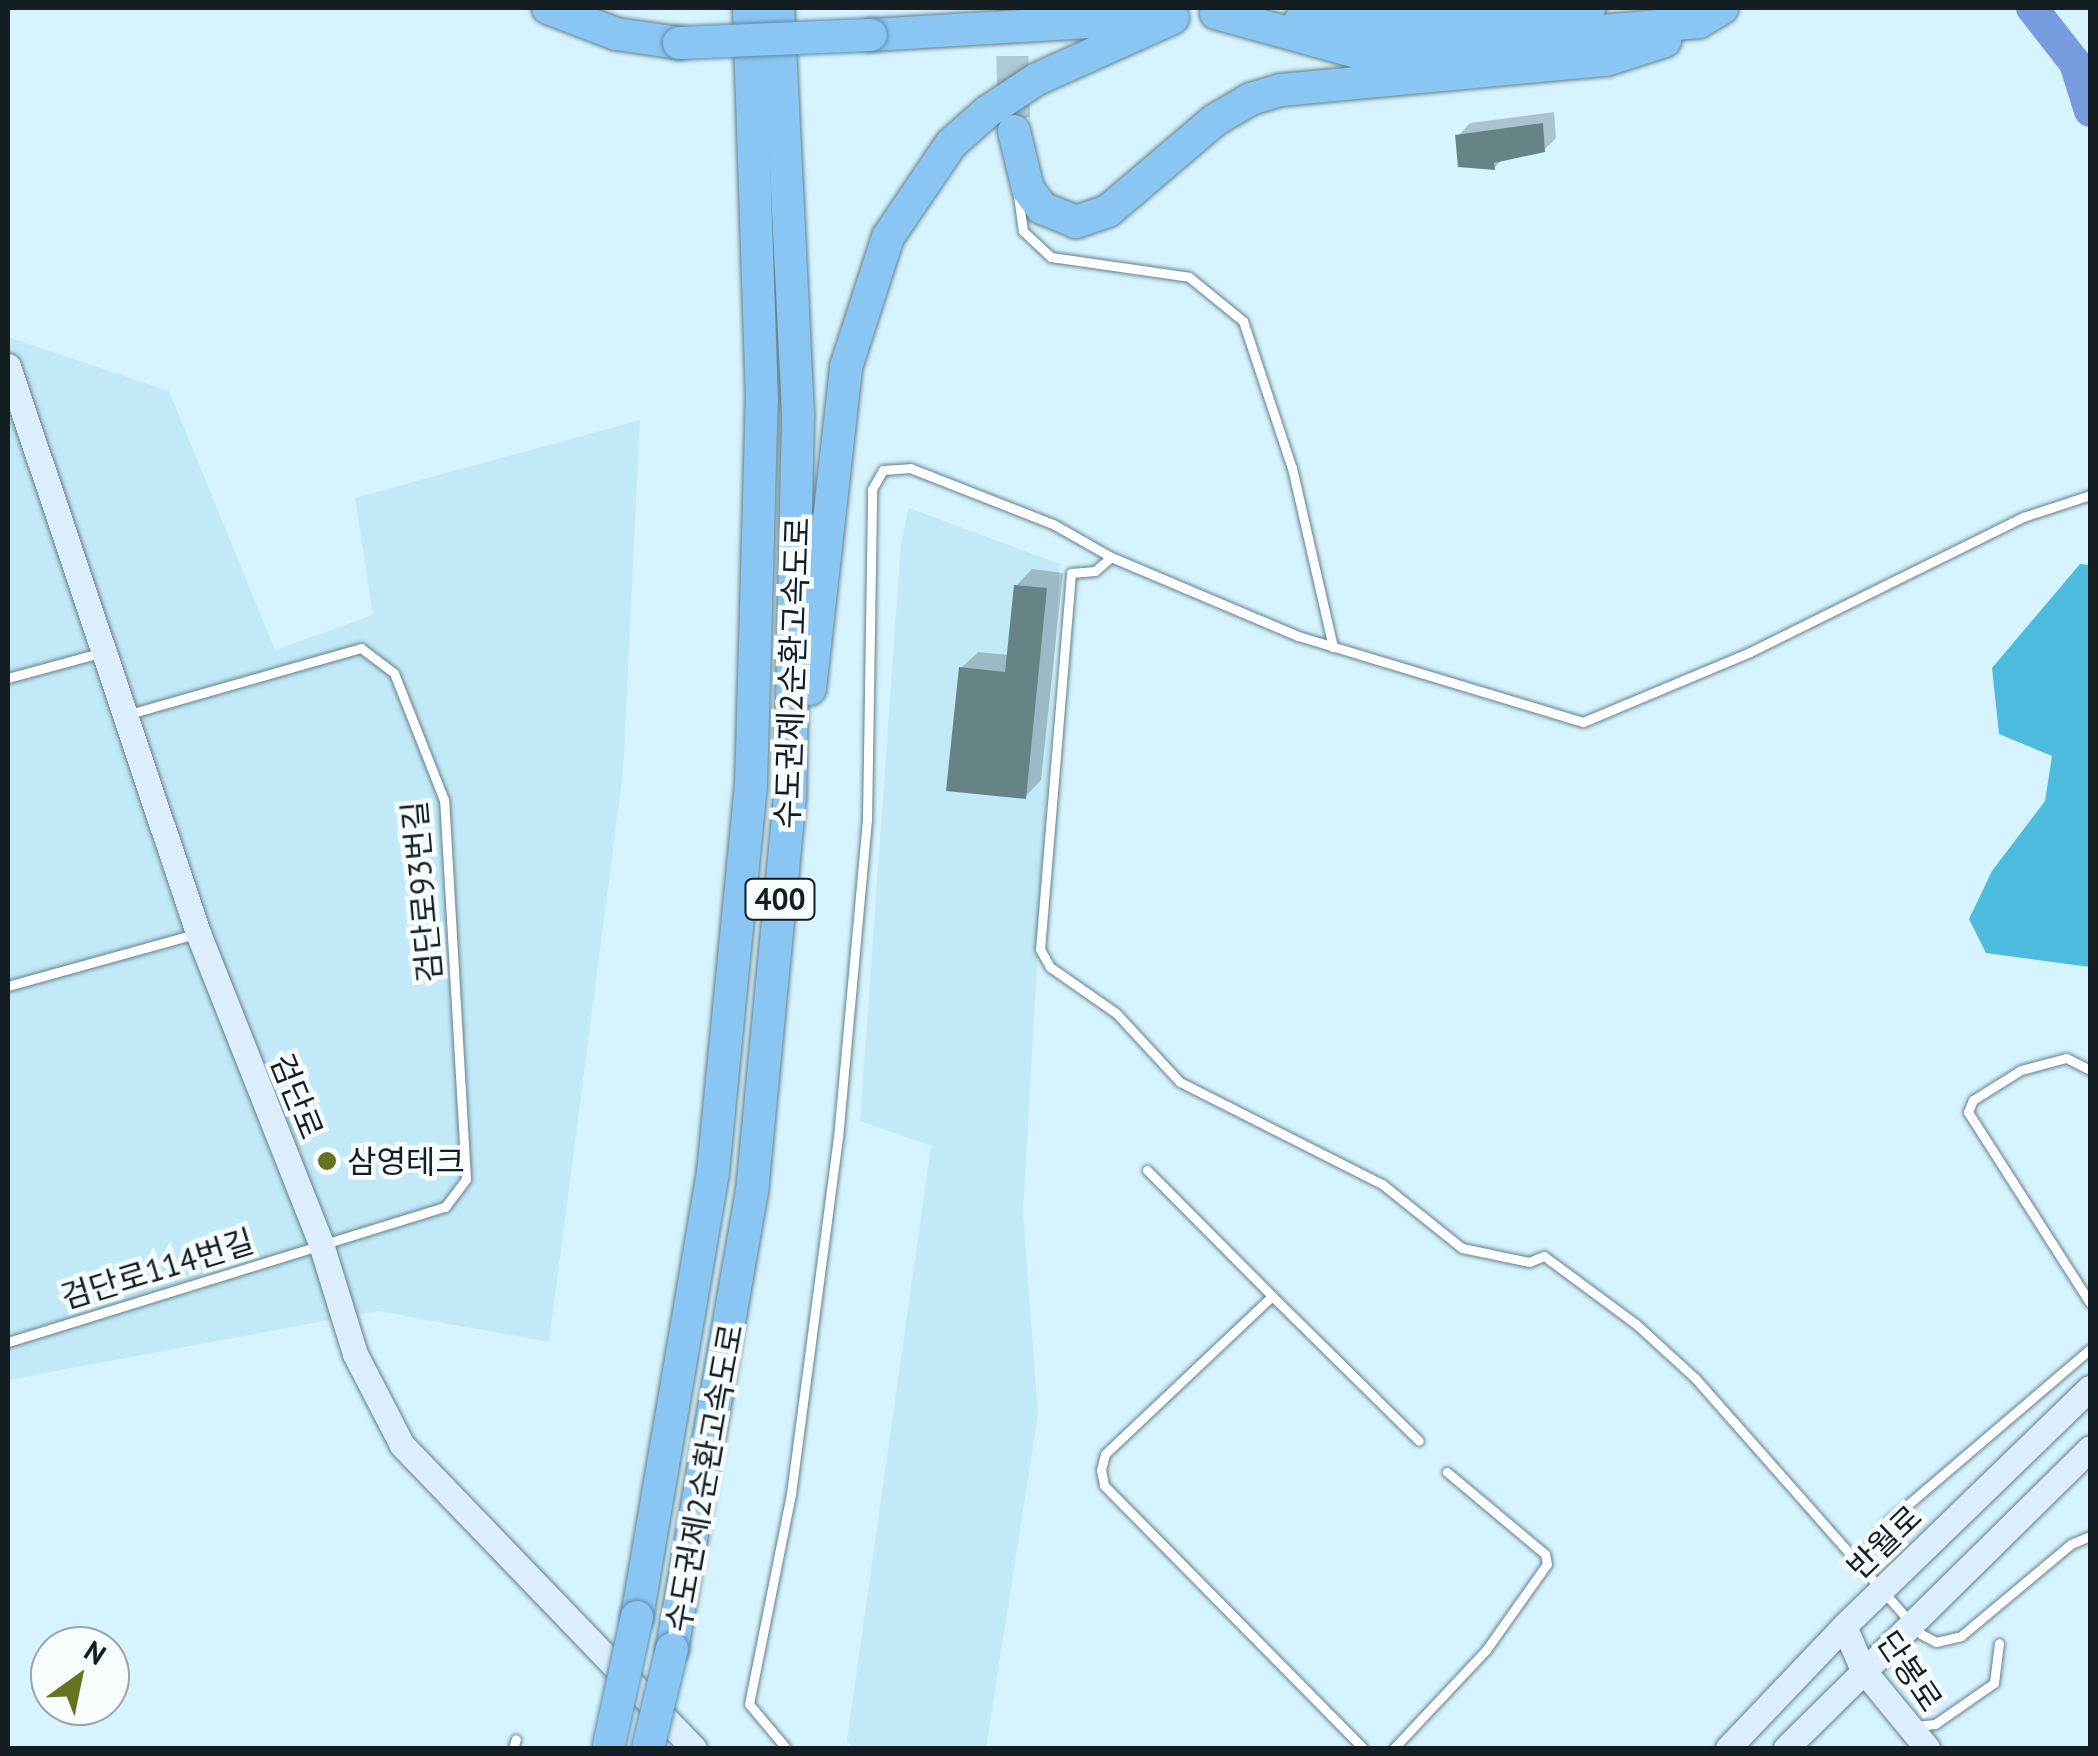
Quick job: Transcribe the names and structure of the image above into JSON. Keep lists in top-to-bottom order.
{
  "streets": {
    "highway": ["수도권제2순환고속도로", "400"],
    "main road": ["검단로", "반월로", "단봉로"],
    "lane": ["검단로93번길", "검단로114번길"]
  },
  "crossings": [
    ["검단로93번길", "검단로"],
    ["검단로93번길", "검단로114번길"],
    ["검단로", "검단로114번길"],
    ["반월로", "단봉로"]
  ],
  "places": ["삼영테크"],
  "north": "top right"
}
